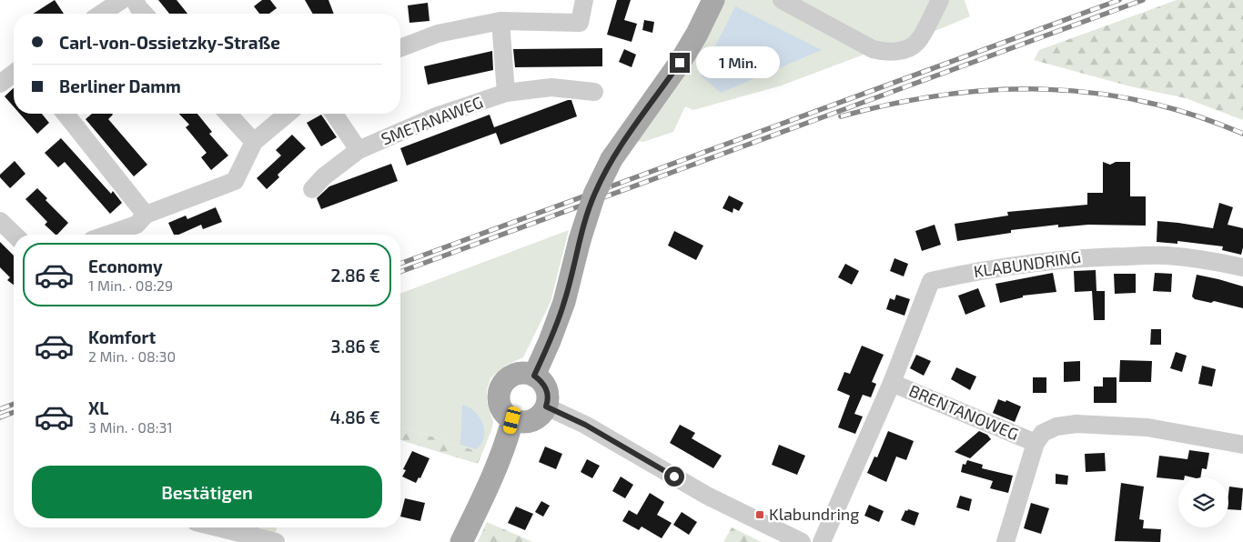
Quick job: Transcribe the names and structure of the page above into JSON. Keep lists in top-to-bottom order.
{
  "streets": {
    "street": ["SMETANAWEG", "KLABUNDRING", "BRENTANOWEG"]
  },
  "crossings": [
    ["KLABUNDRING", "BRENTANOWEG"]
  ],
  "places": {
    "transit": ["Klabundring"]
  },
  "page": {
    "banner": ["Carl-von-Ossietzky-Straße", "Berliner Damm"],
    "bubble": "1 Min.",
    "list": [
      {
        "name": "Economy",
        "note": "1 Min. · 08:29",
        "value": "2.86 €"
      },
      {
        "name": "Komfort",
        "note": "2 Min. · 08:30",
        "value": "3.86 €"
      },
      {
        "name": "XL",
        "note": "3 Min. · 08:31",
        "value": "4.86 €"
      }
    ],
    "buttons": "Bestätigen"
  }
}
